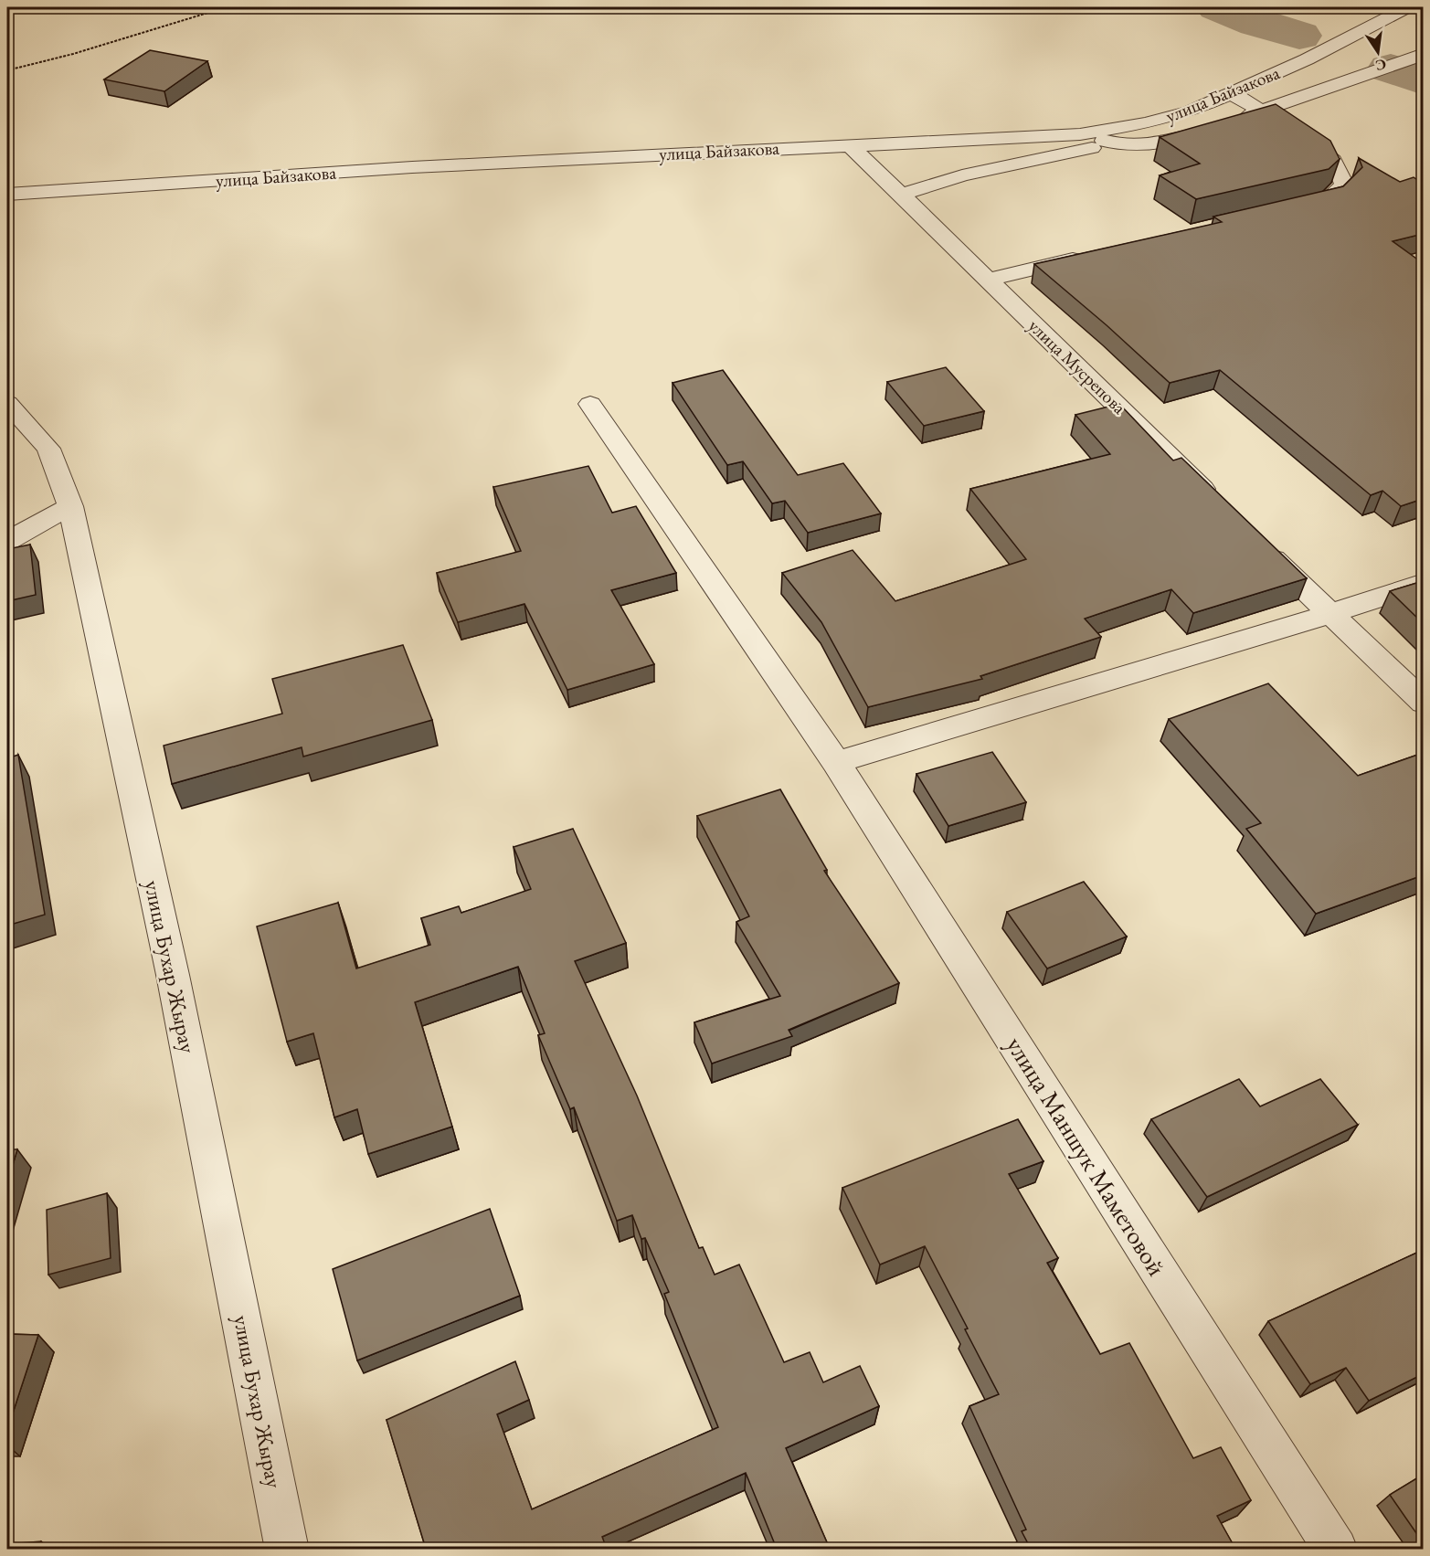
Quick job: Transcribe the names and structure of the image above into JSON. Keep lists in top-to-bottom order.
{
  "streets": {
    "street": [
      "улица Байзакова",
      "улица Мусрепова",
      "улица Бухар Жырау",
      "улица Маншук Маметовой"
    ]
  },
  "crossings": [
    ["улица Байзакова", "улица Мусрепова"]
  ],
  "north": "bottom"
}
